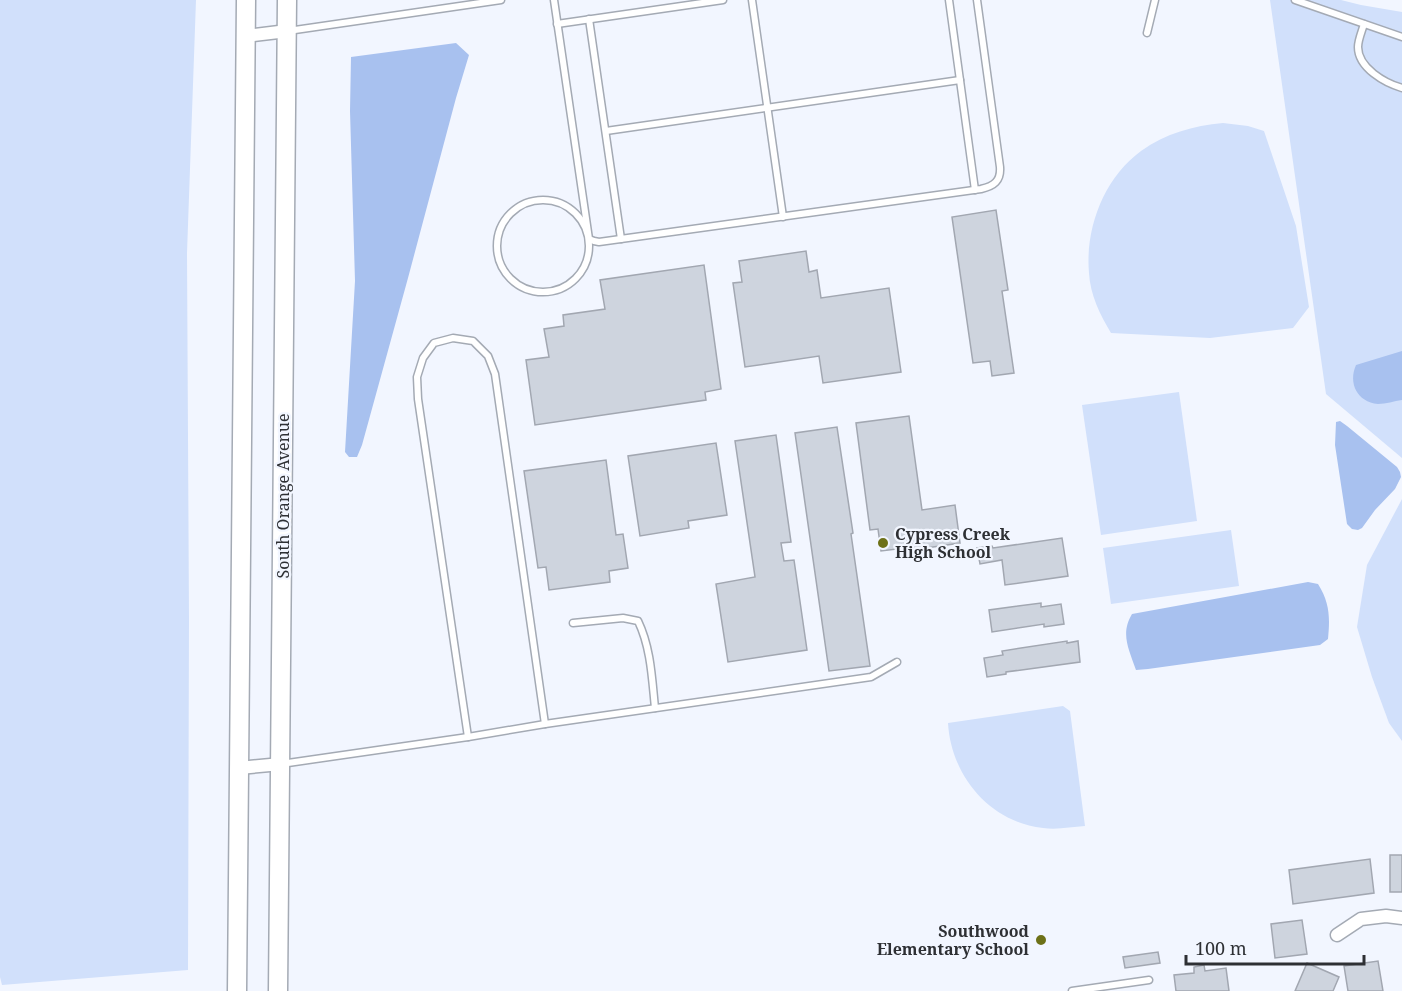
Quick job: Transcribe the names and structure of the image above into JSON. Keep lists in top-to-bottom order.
{
  "streets": {
    "main road": ["South Orange Avenue"]
  },
  "places": ["Cypress Creek High School", "Southwood Elementary School"],
  "scale_bar": "100 m"
}
